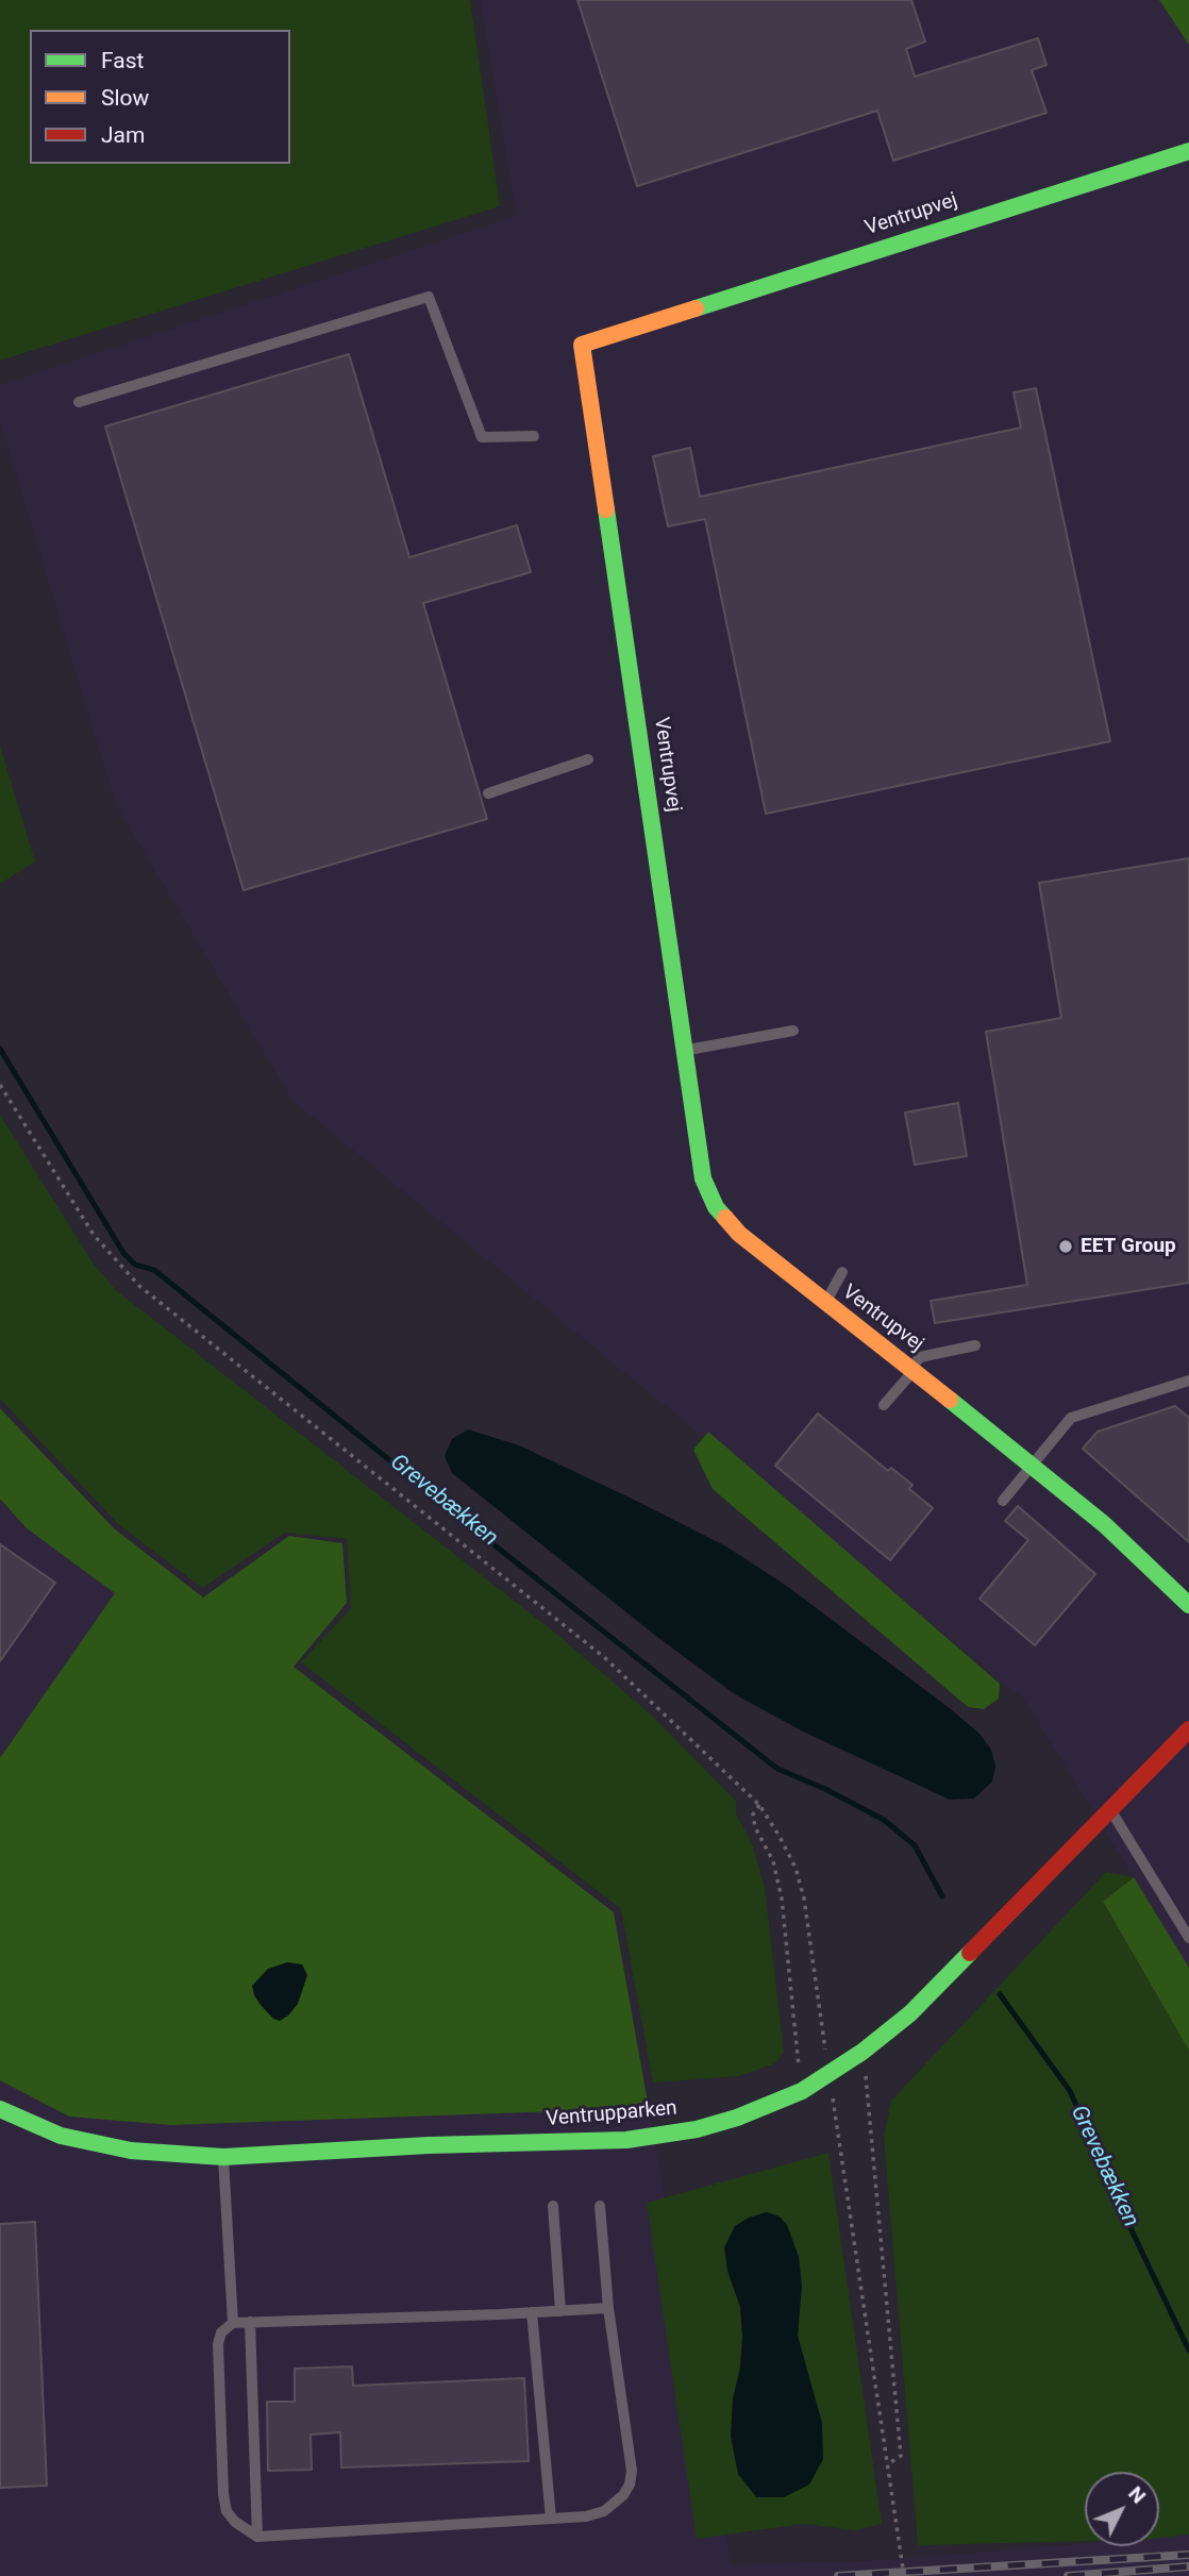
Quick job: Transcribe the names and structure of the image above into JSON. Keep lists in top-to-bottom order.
{
  "streets": {
    "street": ["Ventrupvej", "Ventrupparken"]
  },
  "water": ["Grevebækken"],
  "places": ["EET Group"],
  "legend": ["Fast", "Slow", "Jam"],
  "north": "top right"
}
